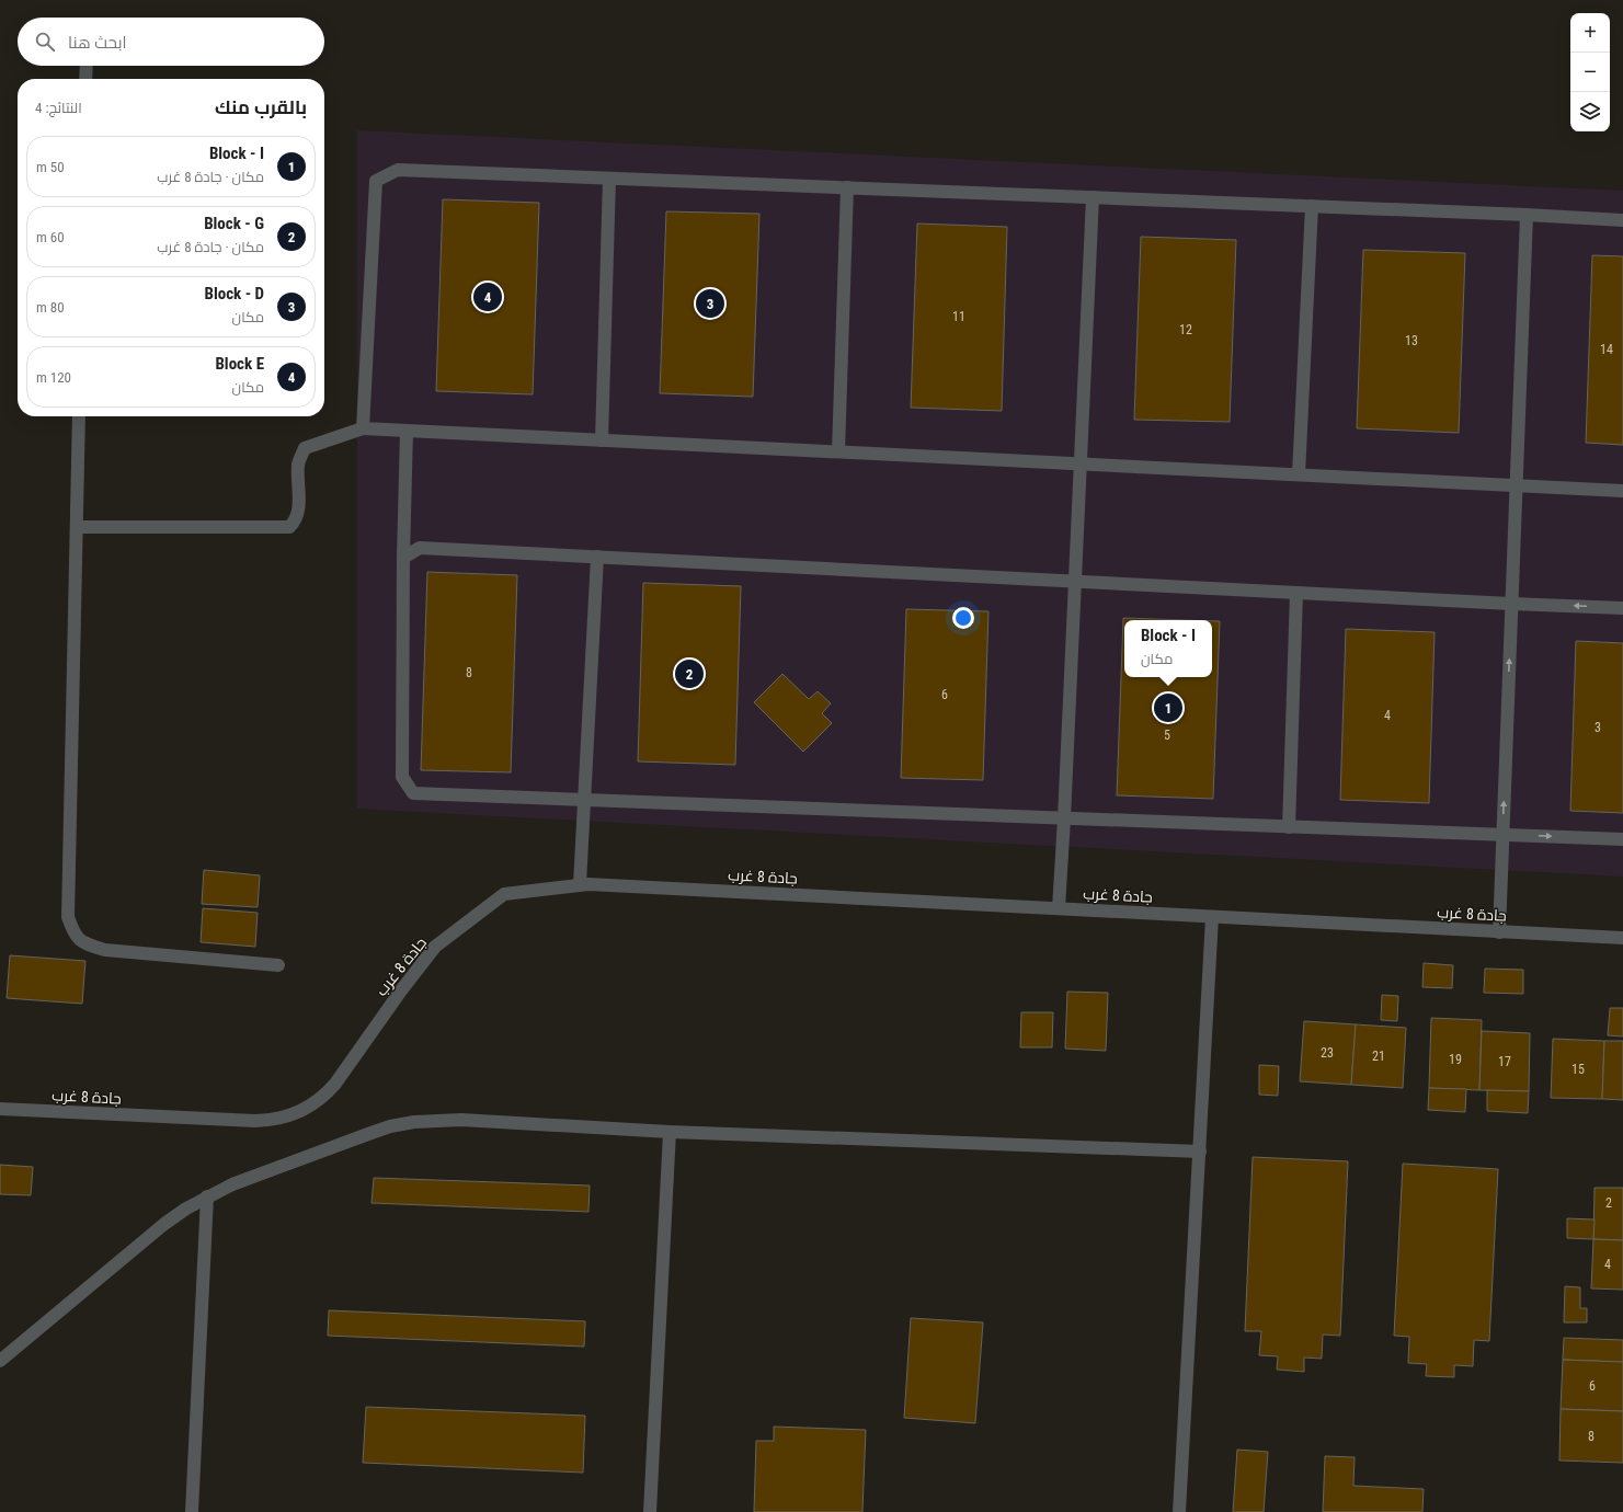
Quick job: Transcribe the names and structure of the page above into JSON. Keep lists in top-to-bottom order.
{
  "streets": {
    "street": ["جادة 8 غرب"]
  },
  "house_numbers": [
    "11",
    "12",
    "13",
    "14",
    "8",
    "6",
    "4",
    "3",
    "5",
    "23",
    "21",
    "19",
    "17",
    "15",
    "2",
    "4",
    "6",
    "8"
  ],
  "page": {
    "map_buttons": ["+", "−"],
    "search": "ابحث هنا",
    "heading": ["بالقرب منك", "النتائج: 4"],
    "list": [
      {
        "mark": "1",
        "name": "Block - I",
        "note": "مكان · جادة 8 غرب",
        "value": "50 m"
      },
      {
        "mark": "2",
        "name": "Block - G",
        "note": "مكان · جادة 8 غرب",
        "value": "60 m"
      },
      {
        "mark": "3",
        "name": "Block - D",
        "note": "مكان",
        "value": "80 m"
      },
      {
        "mark": "4",
        "name": "Block E",
        "note": "مكان",
        "value": "120 m"
      }
    ],
    "pins": [
      "4",
      "3",
      "2",
      "1"
    ],
    "popup": ["Block - I", "مكان"]
  }
}
